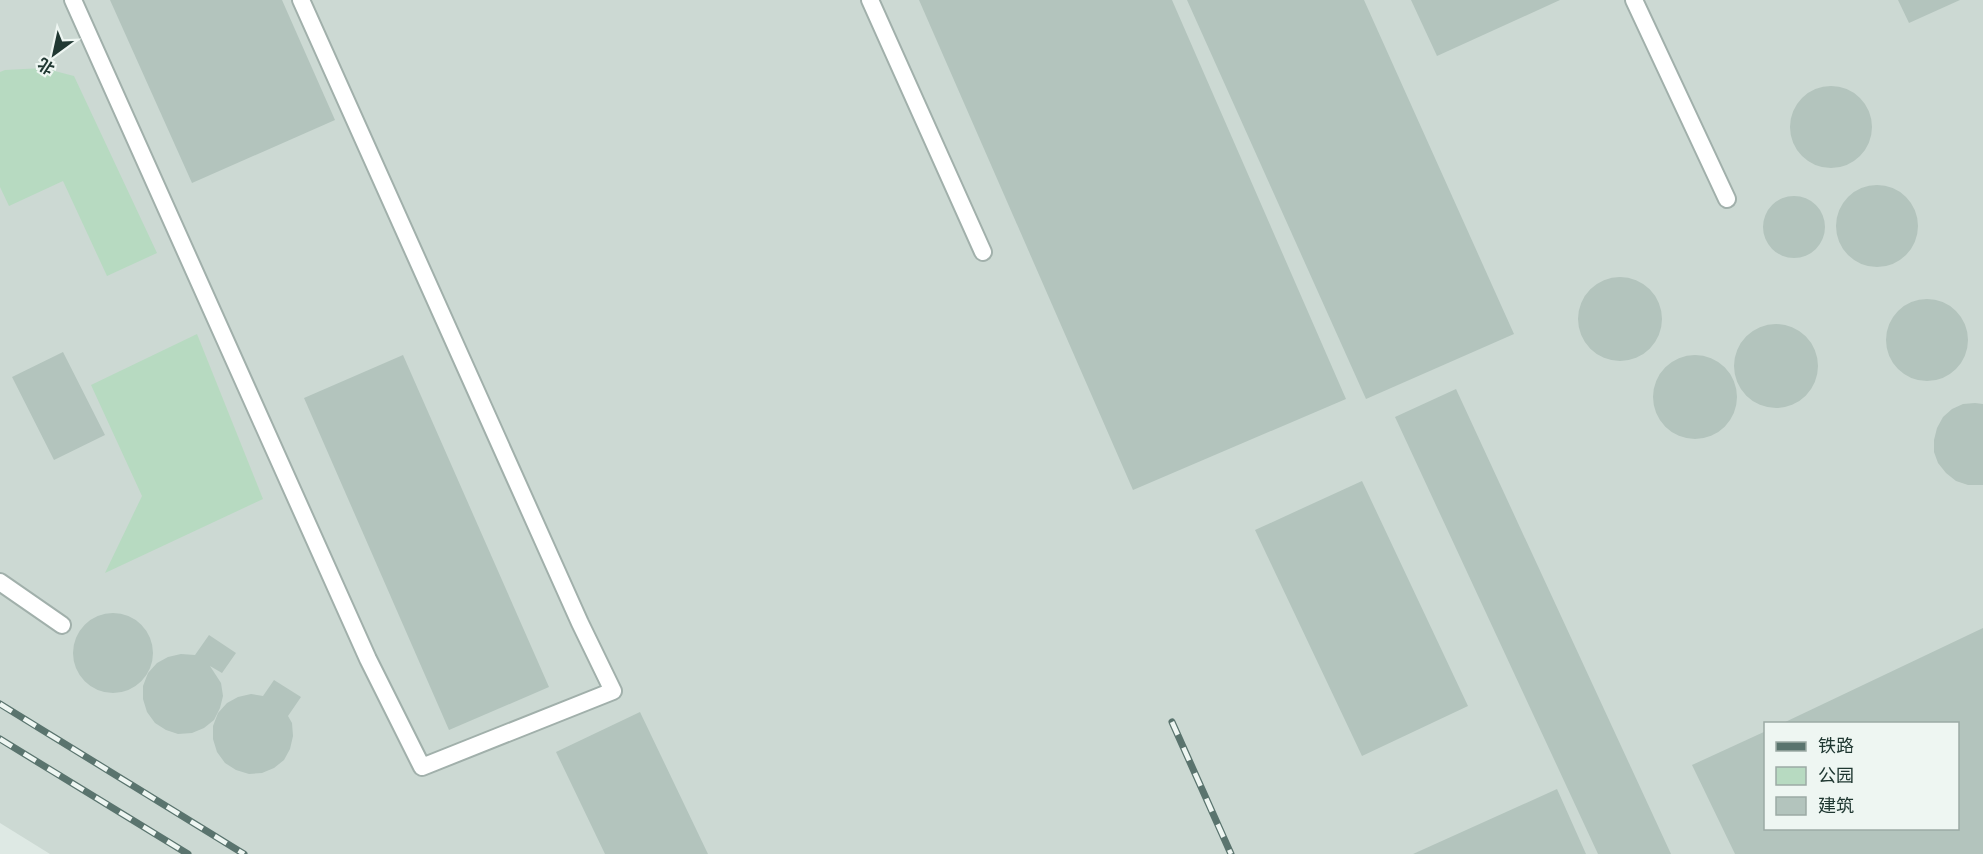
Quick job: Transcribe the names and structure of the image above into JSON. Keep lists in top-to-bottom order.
{
  "legend": ["铁路", "公园", "建筑"],
  "north": "bottom left"
}
